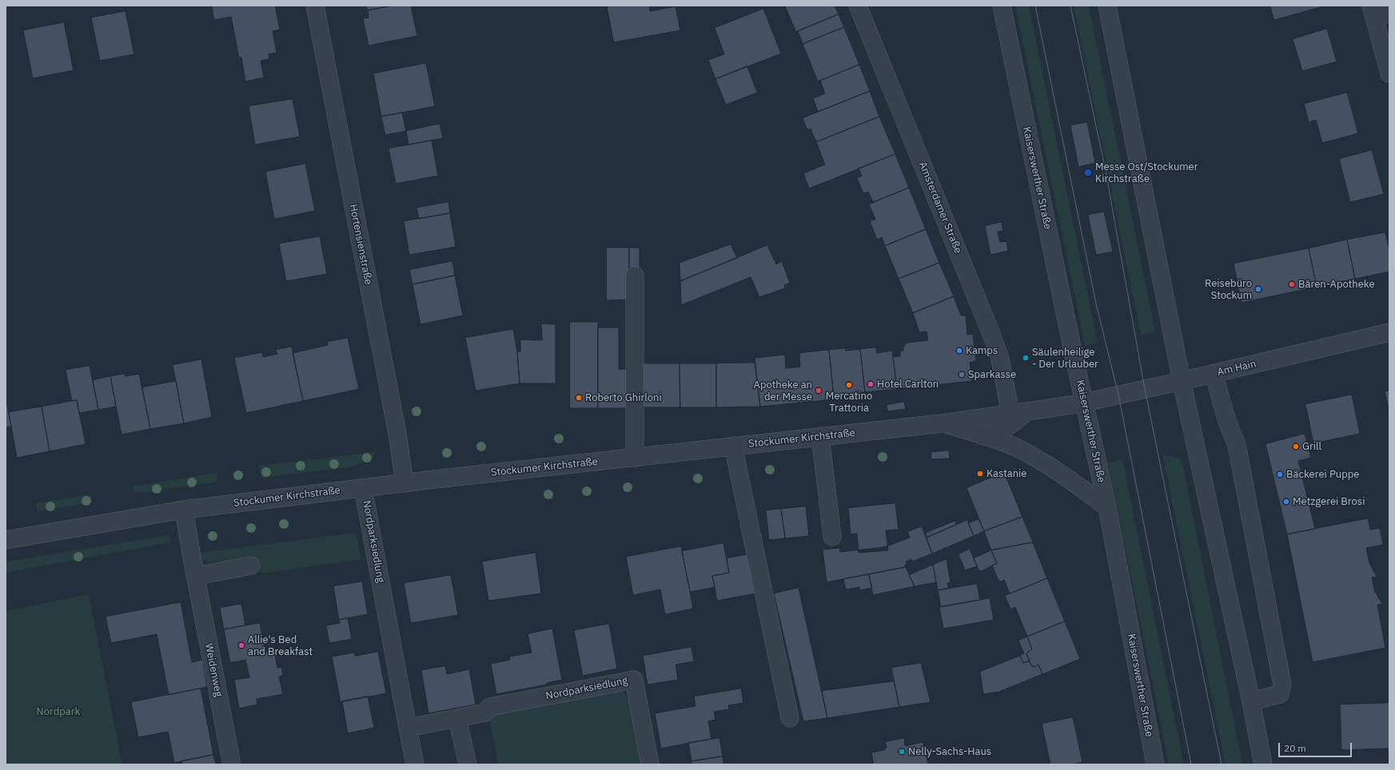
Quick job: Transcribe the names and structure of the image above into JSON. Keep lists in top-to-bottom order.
{
  "streets": {
    "street": [
      "Kaiserswerther Straße",
      "Amsterdamer Straße",
      "Hortensienstraße",
      "Am Hain",
      "Stockumer Kirchstraße",
      "Nordparksiedlung",
      "Weidenweg"
    ]
  },
  "crossings": [
    ["Kaiserswerther Straße", "Am Hain"],
    ["Kaiserswerther Straße", "Stockumer Kirchstraße"],
    ["Amsterdamer Straße", "Stockumer Kirchstraße"],
    ["Hortensienstraße", "Stockumer Kirchstraße"],
    ["Am Hain", "Stockumer Kirchstraße"],
    ["Stockumer Kirchstraße", "Nordparksiedlung"],
    ["Stockumer Kirchstraße", "Weidenweg"]
  ],
  "parks": ["Nordpark"],
  "places": [
    "Messe Ost/Stockumer Kirchstraße",
    "Bären-Apotheke",
    "Reisebüro Stockum",
    "Kamps",
    "Säulenheilige - Der Urlauber",
    "Sparkasse",
    "Hotel Carlton",
    "Mercatino Trattoria",
    "Apotheke an der Messe",
    "Roberto Ghirloni",
    "Grill",
    "Kastanie",
    "Bäckerei Puppe",
    "Metzgerei Brosi",
    "Allie's Bed and Breakfast",
    "Nelly-Sachs-Haus"
  ],
  "scale_bar": "20 m"
}
